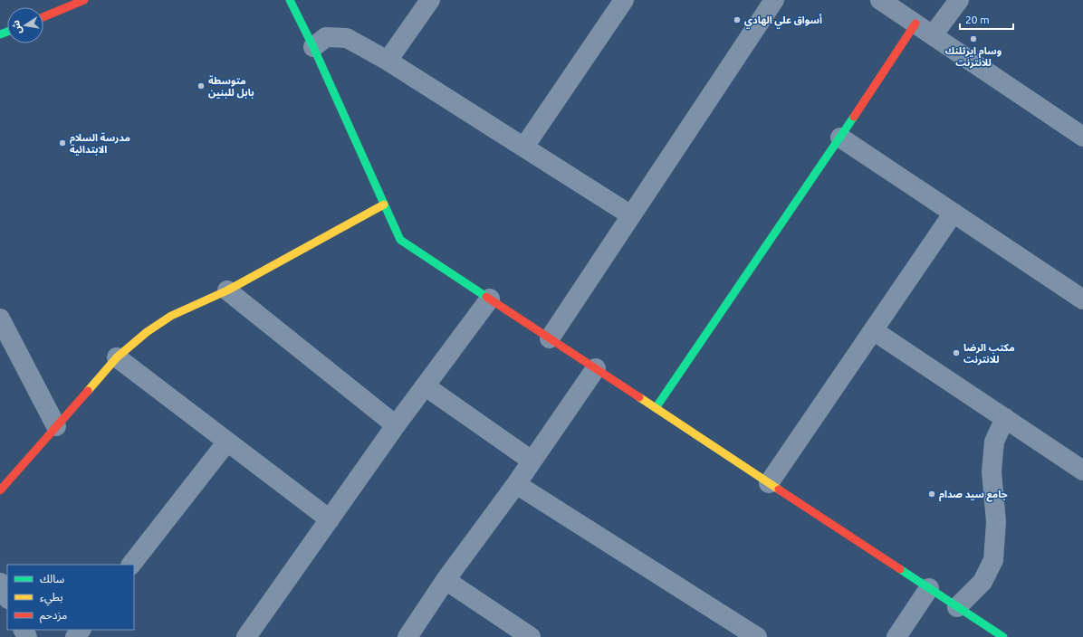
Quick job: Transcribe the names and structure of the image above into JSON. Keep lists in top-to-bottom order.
{
  "places": [
    "أسواق علي الهادي",
    "وسام ايرثلنك للانترنت",
    "متوسطة بابل للبنين",
    "مدرسة السلام الابتدائية",
    "مكتب الرضا للانترنت",
    "جامع سيد صدام"
  ],
  "legend": ["سالك", "بطيء", "مزدحم"],
  "scale_bar": "20 m",
  "north": "left"
}
